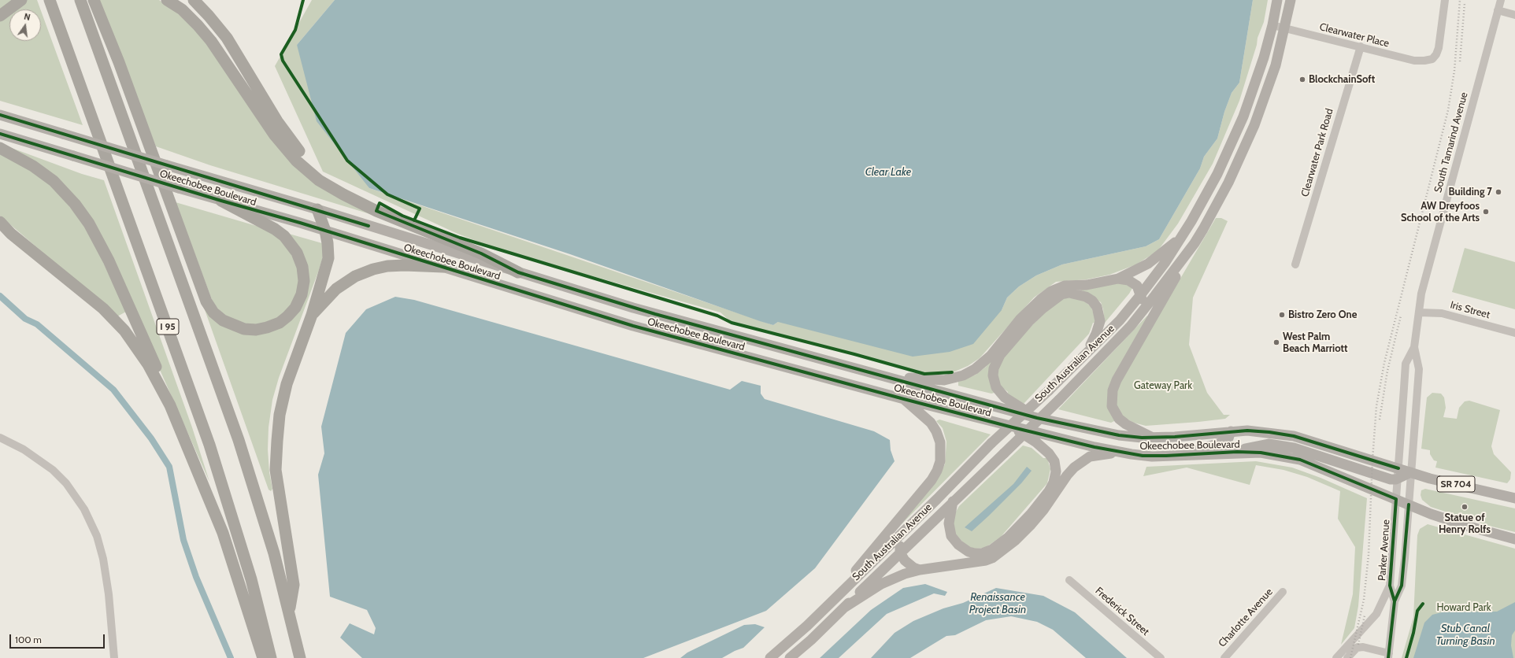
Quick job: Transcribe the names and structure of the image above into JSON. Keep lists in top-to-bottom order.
{
  "streets": {
    "highway": ["I 95"],
    "main road": ["Okeechobee Boulevard", "South Australian Avenue", "SR 704"],
    "street": [
      "Clearwater Place",
      "South Tamarind Avenue",
      "Clearwater Park Road",
      "Iris Street",
      "Parker Avenue",
      "Frederick Street",
      "Charlotte Avenue"
    ]
  },
  "crossings": [
    ["Clearwater Place", "Clearwater Park Road"],
    ["Clearwater Place", "South Australian Avenue"],
    ["South Tamarind Avenue", "Okeechobee Boulevard"],
    ["South Tamarind Avenue", "Iris Street"],
    ["South Tamarind Avenue", "Parker Avenue"],
    ["Okeechobee Boulevard", "Parker Avenue"]
  ],
  "water": ["Clear Lake", "Renaissance Project Basin", "Stub Canal Turning Basin"],
  "parks": ["Gateway Park", "Howard Park"],
  "places": [
    "BlockchainSoft",
    "Building 7",
    "AW Dreyfoos School of the Arts",
    "Bistro Zero One",
    "West Palm Beach Marriott",
    "Statue of Henry Rolfs"
  ],
  "scale_bar": "100 m",
  "north": "top"
}
